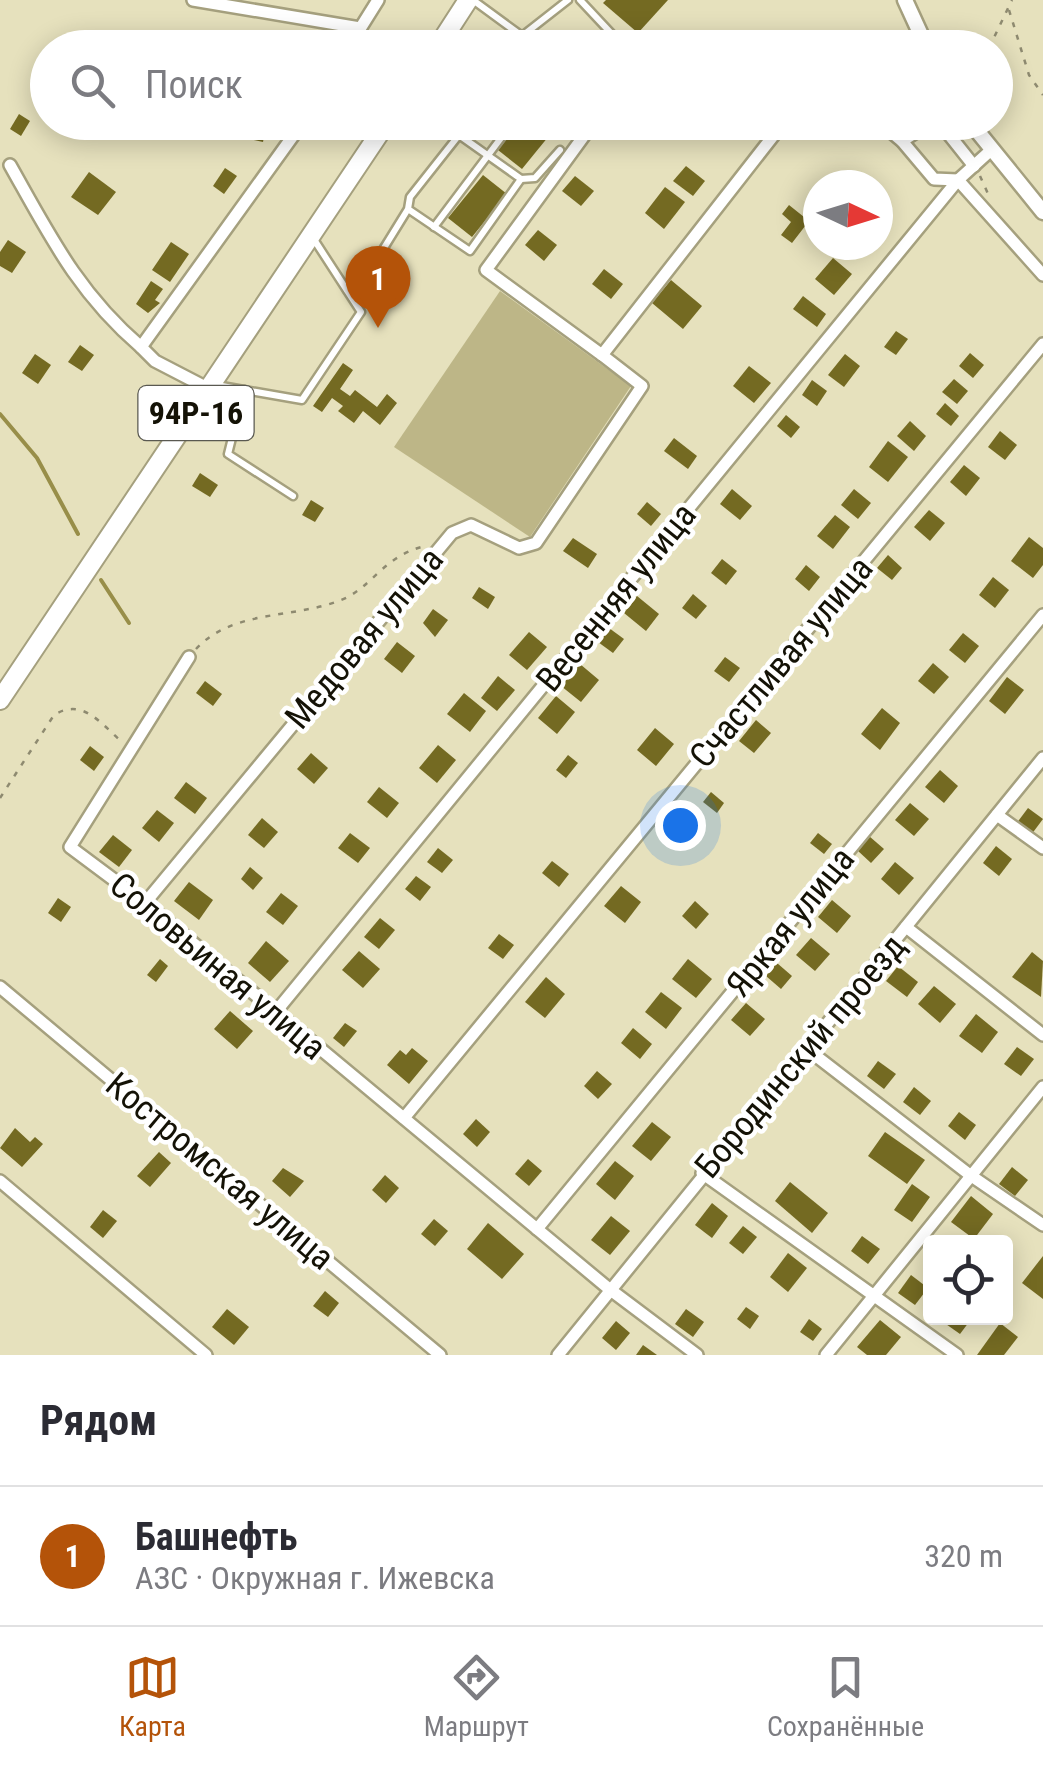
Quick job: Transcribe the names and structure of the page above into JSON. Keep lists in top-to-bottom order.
{
  "streets": {
    "main road": ["94Р-16"],
    "street": [
      "Весенняя улица",
      "Медовая улица",
      "Счастливая улица",
      "Яркая улица",
      "Соловьиная улица",
      "Бородинский проезд",
      "Костромская улица"
    ]
  },
  "crossings": [
    ["Весенняя улица", "Соловьиная улица"],
    ["Медовая улица", "Соловьиная улица"],
    ["Счастливая улица", "Соловьиная улица"],
    ["Яркая улица", "Соловьиная улица"],
    ["Соловьиная улица", "Бородинский проезд"]
  ],
  "north": "right",
  "page": {
    "search": "Поиск",
    "pins": "1",
    "heading": "Рядом",
    "list": [
      {
        "mark": "1",
        "name": "Башнефть",
        "note": "АЗС · Окружная г. Ижевска",
        "value": "320 m"
      }
    ],
    "nav": ["Карта", "Маршрут", "Сохранённые"]
  }
}
